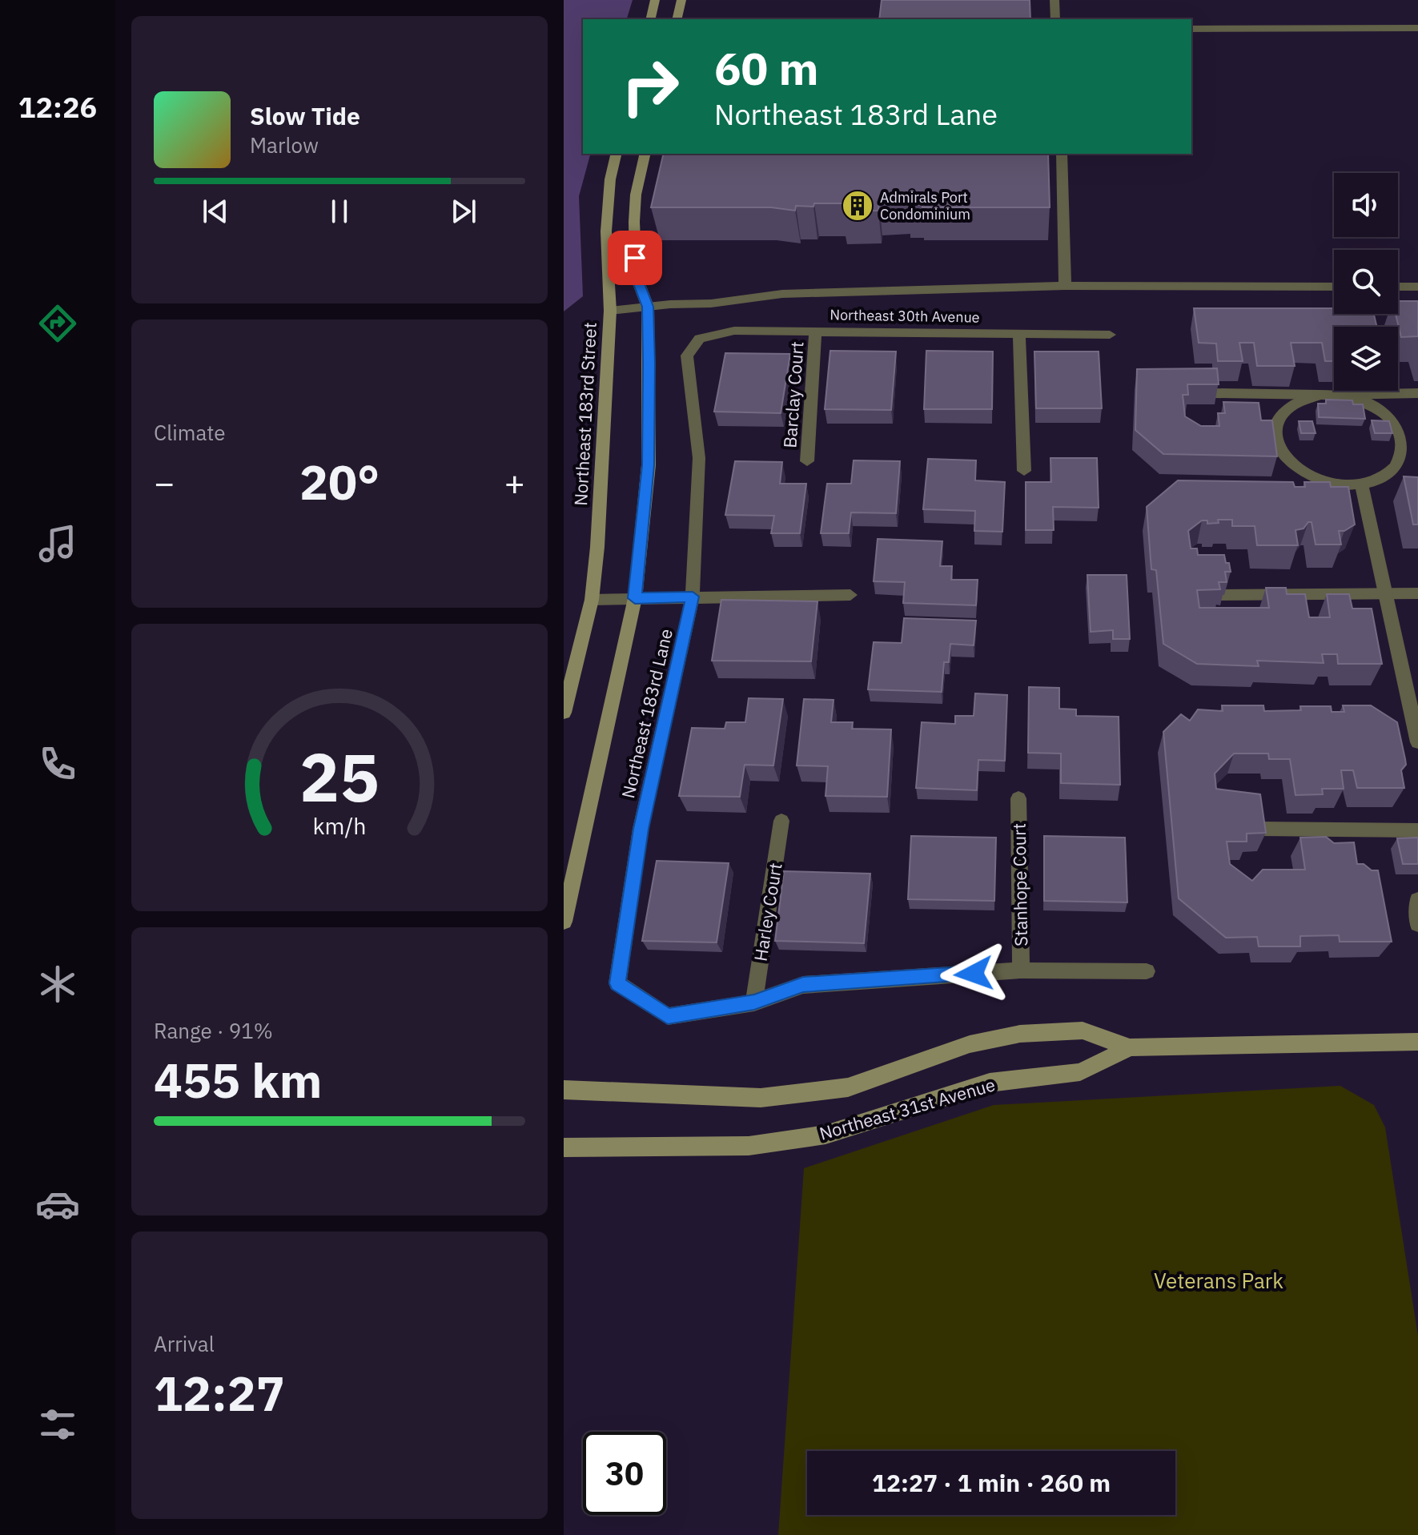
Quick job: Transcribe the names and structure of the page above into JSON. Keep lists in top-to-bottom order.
{
  "streets": {
    "street": [
      "Northeast 30th Avenue",
      "Barclay Court",
      "Northeast 183rd Street",
      "Northeast 183rd Lane",
      "Stanhope Court",
      "Harley Court",
      "Northeast 31st Avenue"
    ]
  },
  "crossings": [
    ["Northeast 30th Avenue", "Barclay Court"],
    ["Northeast 30th Avenue", "Northeast 183rd Lane"],
    ["Northeast 183rd Lane", "Harley Court"]
  ],
  "parks": ["Veterans Park"],
  "places": {
    "building": ["Admirals Port Condominium"]
  },
  "page": {
    "tabs": "12:26",
    "turn": ["60 m", "Northeast 183rd Lane"],
    "song": ["Slow Tide", "Marlow"],
    "tile": [
      "Climate",
      ["Range · 91%", "455 km"],
      ["Arrival", "12:27"]
    ],
    "heat": ["−", "20°", "+"],
    "limit": "30",
    "trip": "12:27 · 1 min · 260 m",
    "gauge": ["25", "km/h"]
  }
}
